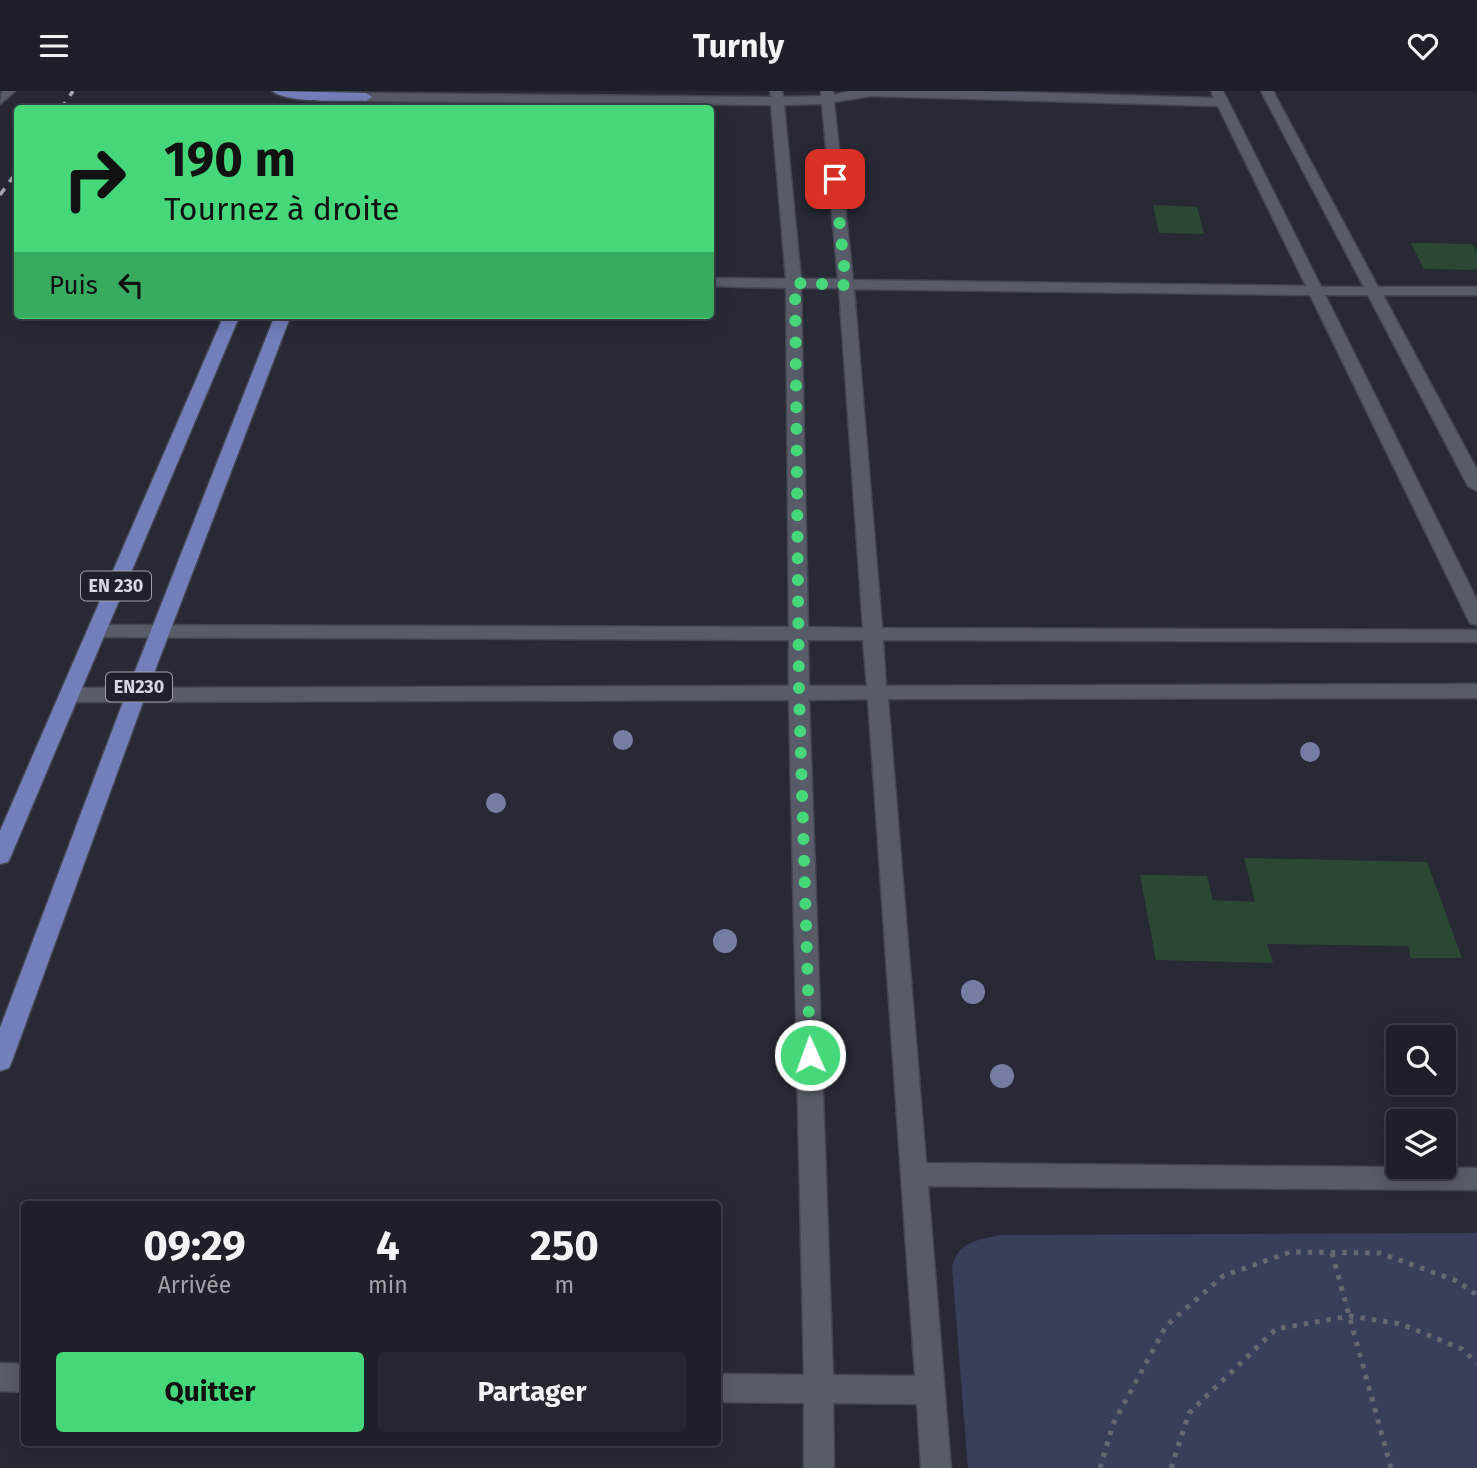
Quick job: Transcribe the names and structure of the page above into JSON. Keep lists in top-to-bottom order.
{
  "streets": {
    "main road": ["EN 230", "EN230"]
  },
  "page": {
    "header": "Turnly",
    "turn": ["190 m", "Tournez à droite"],
    "then": "Puis",
    "eta": [
      "09:29",
      "Arrivée",
      "4",
      "min",
      "250",
      "m"
    ],
    "buttons": ["Quitter", "Partager"]
  }
}
